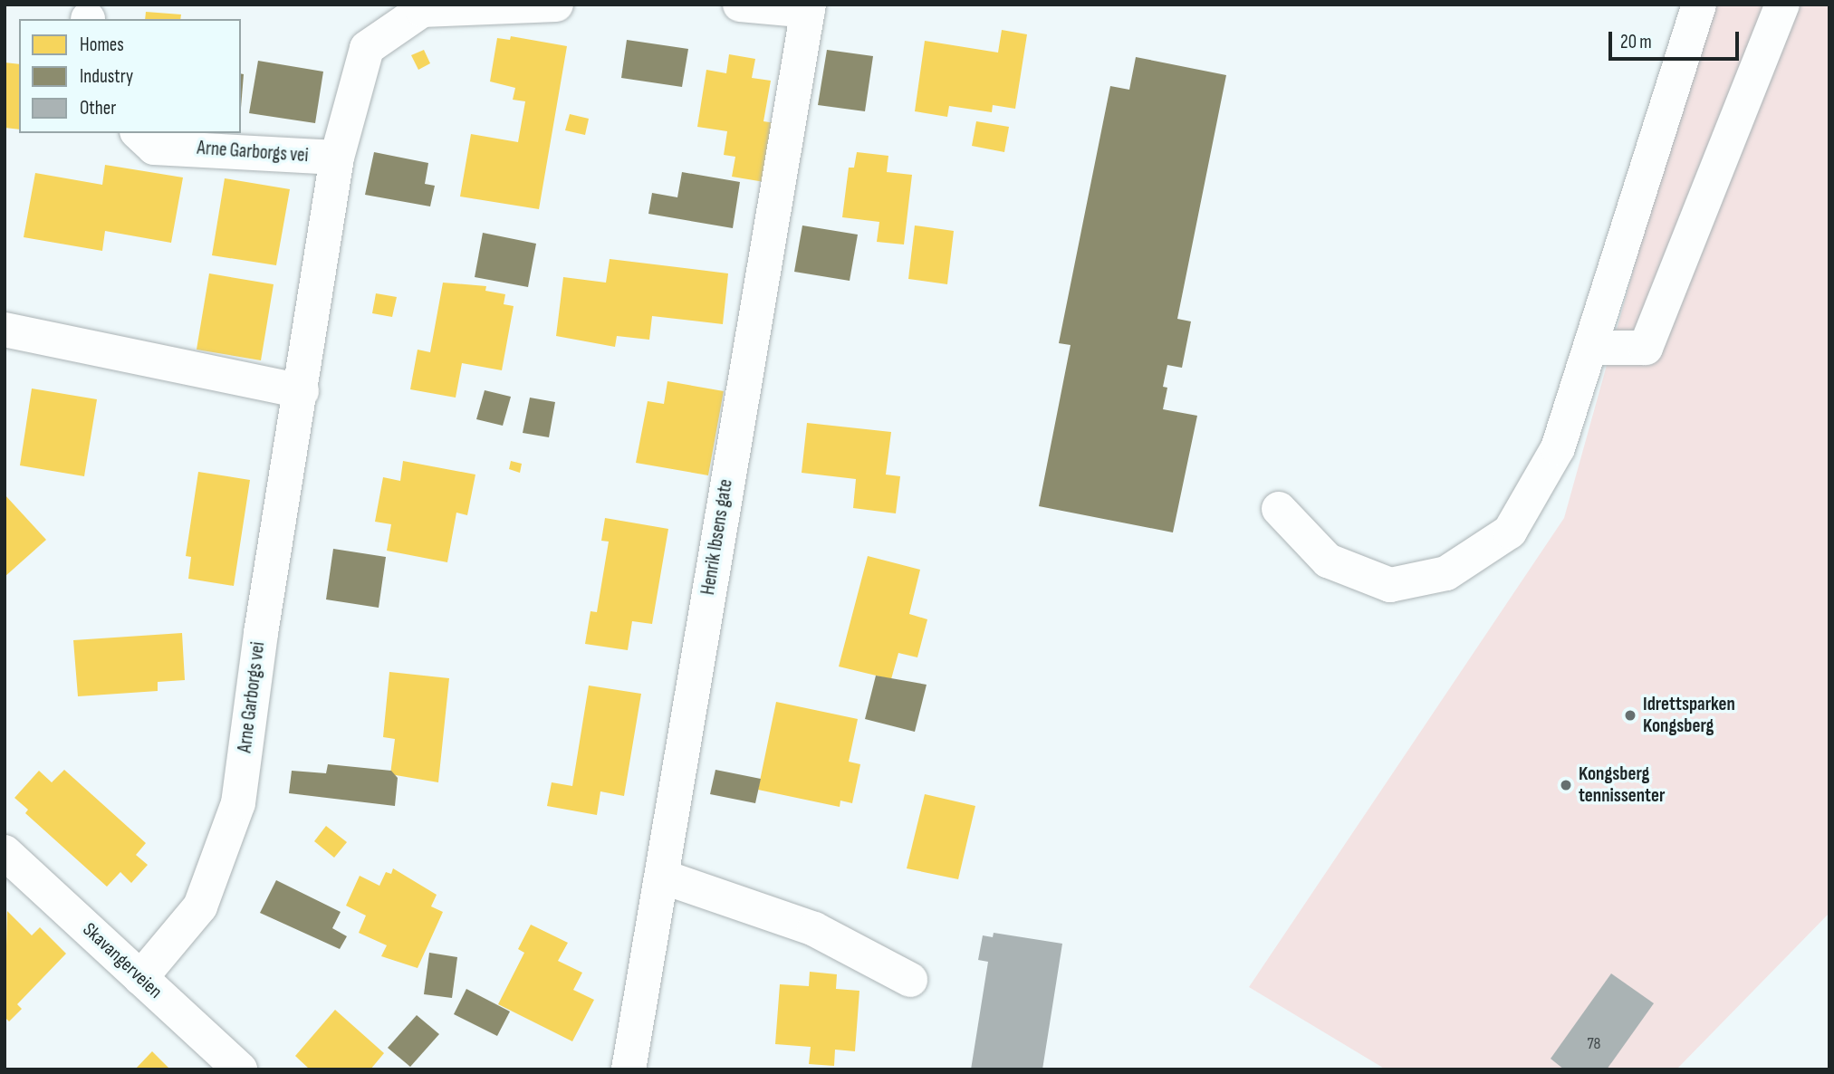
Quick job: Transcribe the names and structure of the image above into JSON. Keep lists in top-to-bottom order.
{
  "streets": {
    "street": ["Arne Garborgs vei", "Henrik Ibsens gate", "Skavangerveien"]
  },
  "crossings": [
    ["Arne Garborgs vei", "Skavangerveien"]
  ],
  "places": ["Idrettsparken Kongsberg", "Kongsberg tennissenter"],
  "house_numbers": ["78"],
  "legend": ["Homes", "Industry", "Other"],
  "scale_bar": "20 m"
}
